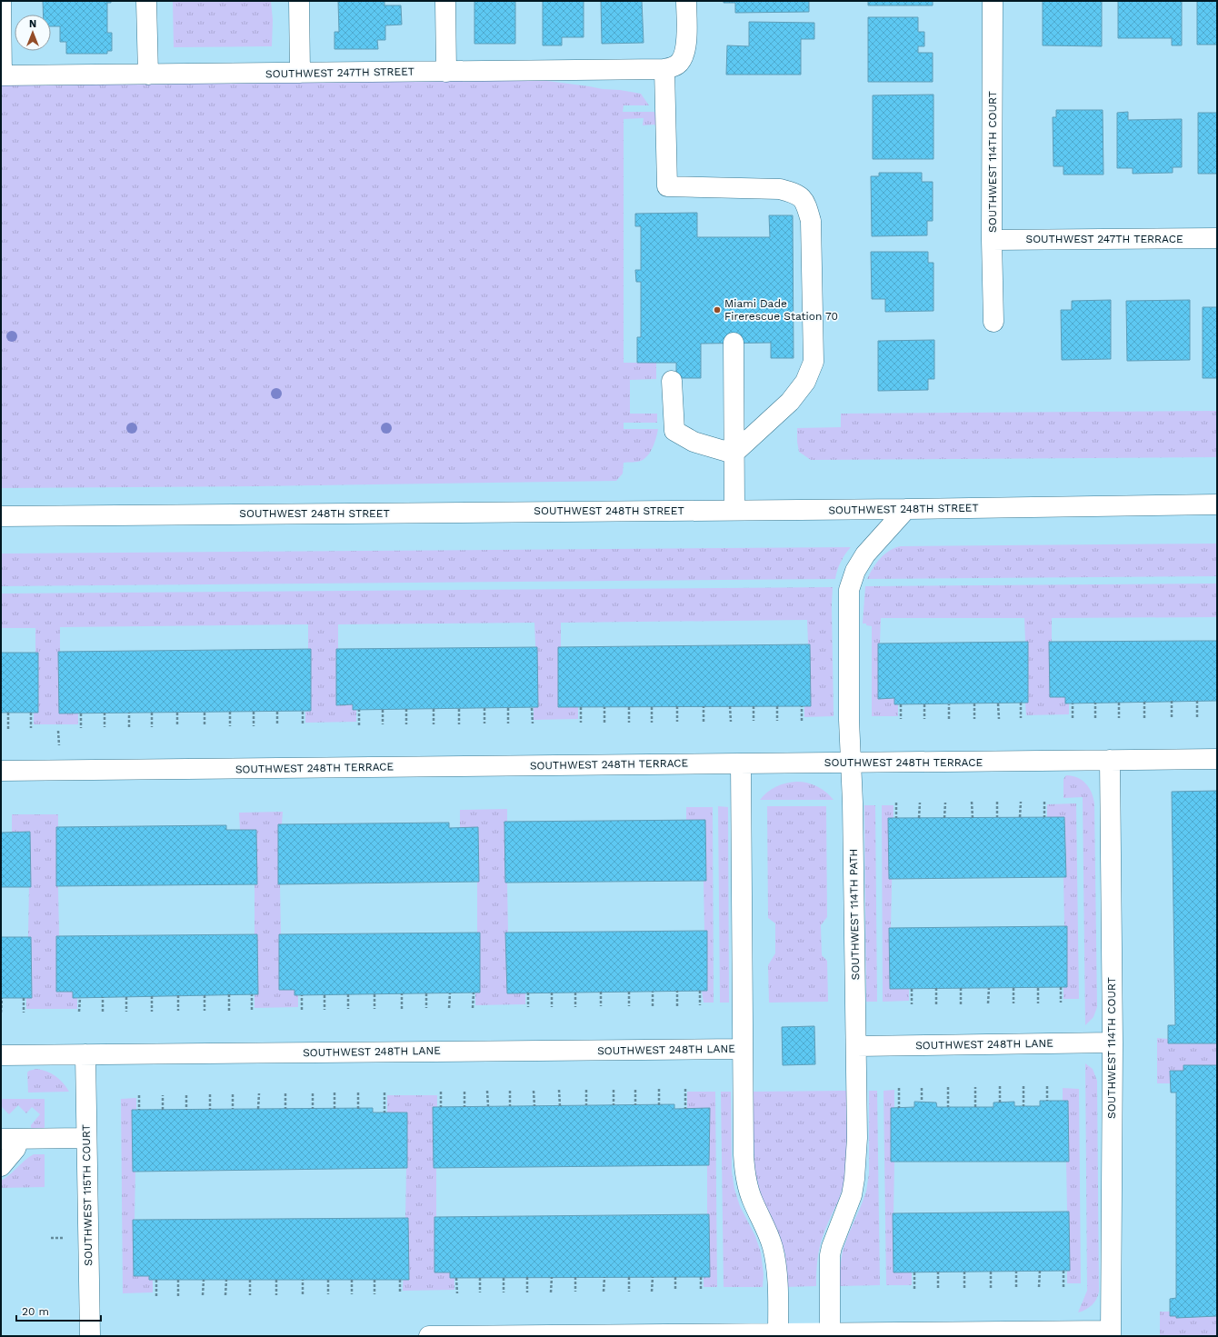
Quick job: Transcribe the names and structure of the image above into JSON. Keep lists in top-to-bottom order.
{
  "streets": {
    "street": [
      "SOUTHWEST 247TH STREET",
      "SOUTHWEST 114TH COURT",
      "SOUTHWEST 247TH TERRACE",
      "SOUTHWEST 248TH STREET",
      "SOUTHWEST 248TH TERRACE",
      "SOUTHWEST 114TH PATH",
      "SOUTHWEST 248TH LANE",
      "SOUTHWEST 115TH COURT"
    ]
  },
  "crossings": [
    ["SOUTHWEST 114TH COURT", "SOUTHWEST 247TH TERRACE"],
    ["SOUTHWEST 114TH COURT", "SOUTHWEST 248TH TERRACE"],
    ["SOUTHWEST 114TH COURT", "SOUTHWEST 248TH LANE"],
    ["SOUTHWEST 248TH STREET", "SOUTHWEST 114TH PATH"],
    ["SOUTHWEST 248TH TERRACE", "SOUTHWEST 114TH PATH"],
    ["SOUTHWEST 114TH PATH", "SOUTHWEST 248TH LANE"],
    ["SOUTHWEST 248TH LANE", "SOUTHWEST 115TH COURT"]
  ],
  "places": ["Miami Dade Firerescue Station 70"],
  "scale_bar": "20 m",
  "north": "top"
}
